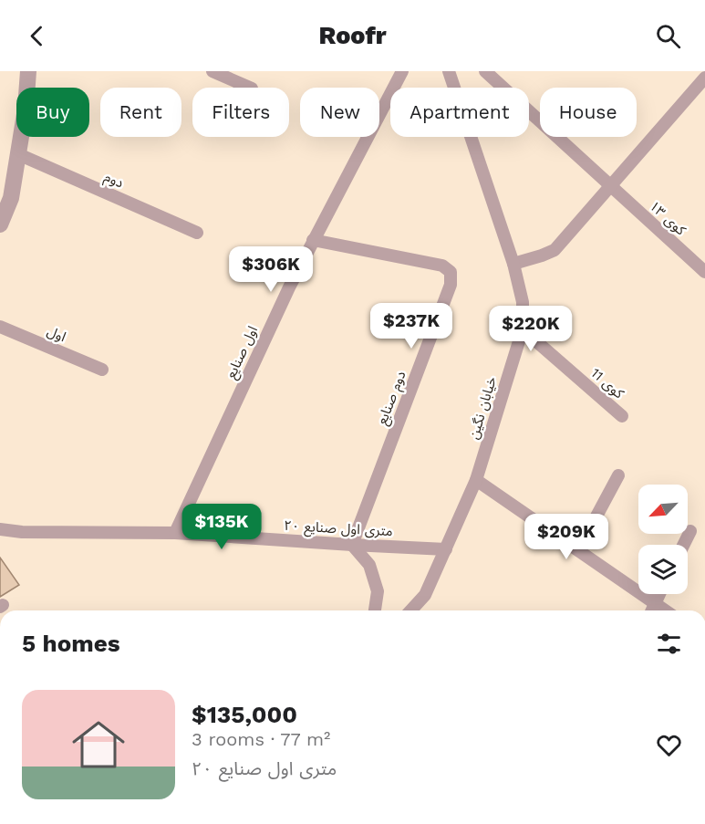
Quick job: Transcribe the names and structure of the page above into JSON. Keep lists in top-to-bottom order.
{
  "streets": {
    "street": [
      "دوم",
      "کوی ۱۳",
      "اول",
      "اول صنایع",
      "کوی 11",
      "دوم صنایع",
      "خیابان نگین",
      "۲۰ متری اول صنایع"
    ]
  },
  "crossings": [
    ["اول صنایع", "دوم صنایع"],
    ["اول صنایع", "۲۰ متری اول صنایع"],
    ["کوی 11", "خیابان نگین"],
    ["دوم صنایع", "۲۰ متری اول صنایع"],
    ["خیابان نگین", "۲۰ متری اول صنایع"]
  ],
  "north": "bottom left",
  "page": {
    "header": "Roofr",
    "chip": [
      "Buy",
      "Rent",
      "Filters",
      "New",
      "Apartment",
      "House"
    ],
    "price": [
      "$306K",
      "$237K",
      "$220K",
      "$135K",
      "$209K"
    ],
    "heading": "5 homes",
    "list": [
      {
        "name": "$135,000",
        "note": "3 rooms · 77 m² · ۲۰ متری اول صنایع"
      }
    ]
  }
}
